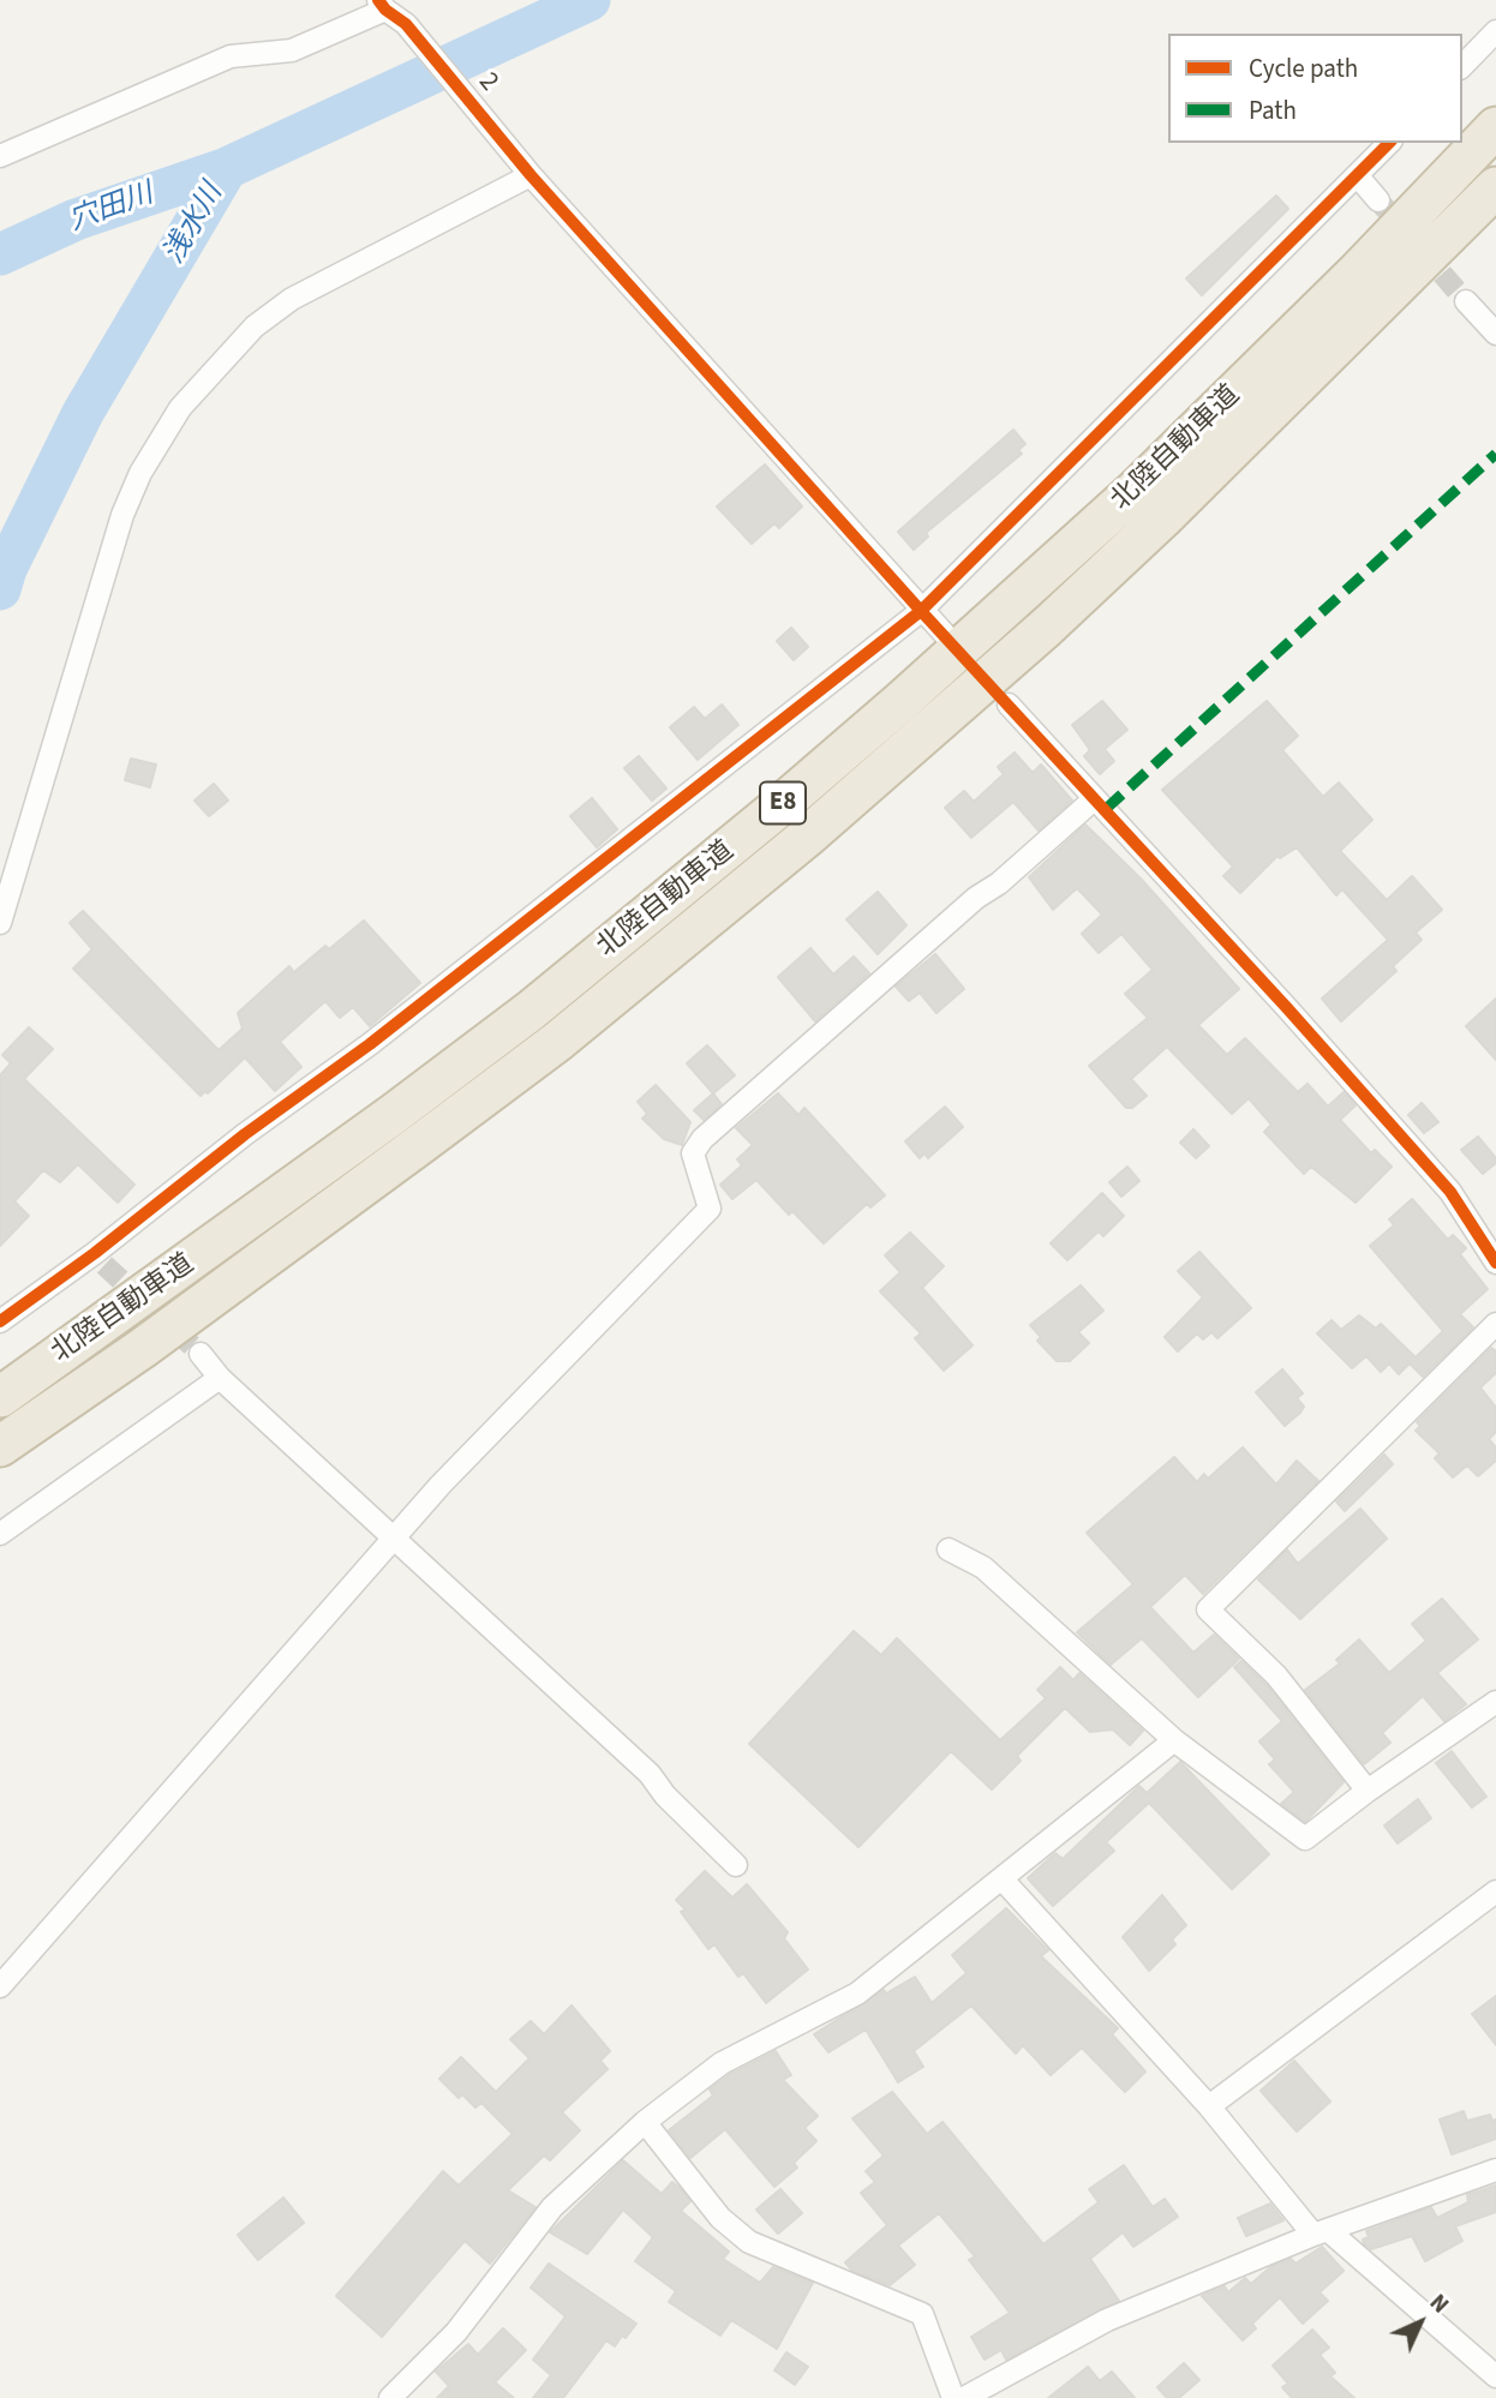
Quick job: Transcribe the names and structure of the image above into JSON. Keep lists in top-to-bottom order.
{
  "streets": {
    "highway": ["北陸自動車道", "E8"],
    "street": ["2"]
  },
  "water": ["穴田川", "浅水川"],
  "legend": ["Cycle path", "Path"],
  "north": "top right"
}
